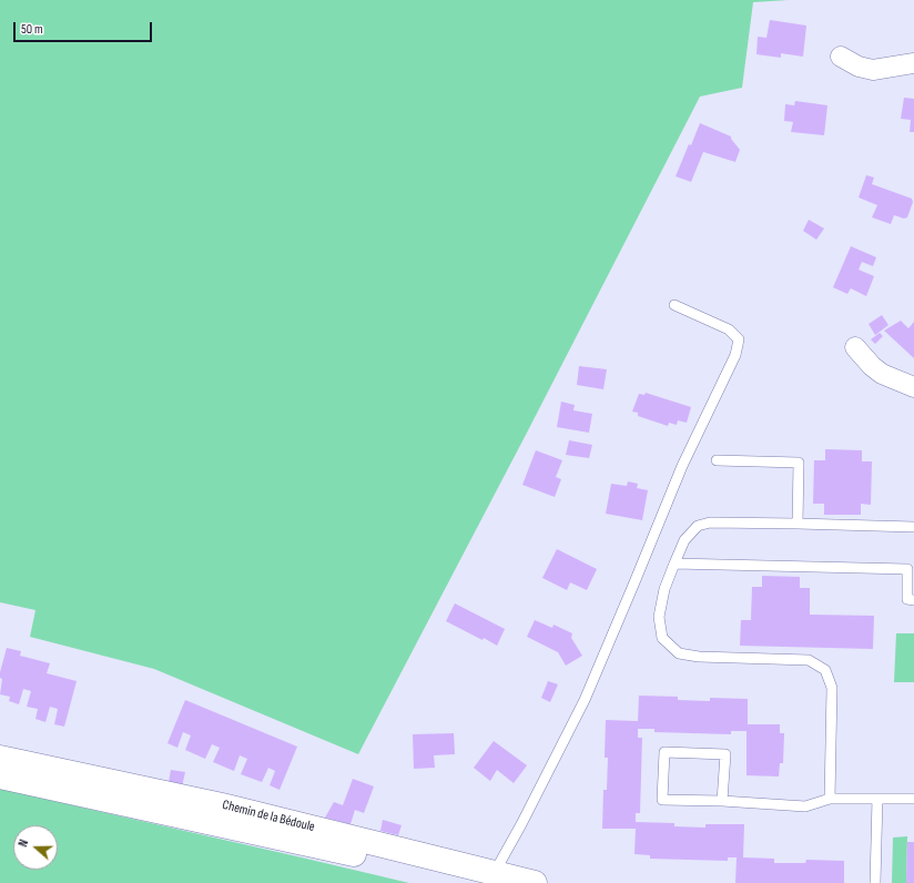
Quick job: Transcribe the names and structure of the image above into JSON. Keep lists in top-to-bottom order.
{
  "streets": {
    "street": ["Chemin de la Bédoule"]
  },
  "scale_bar": "50 m",
  "north": "left"
}
